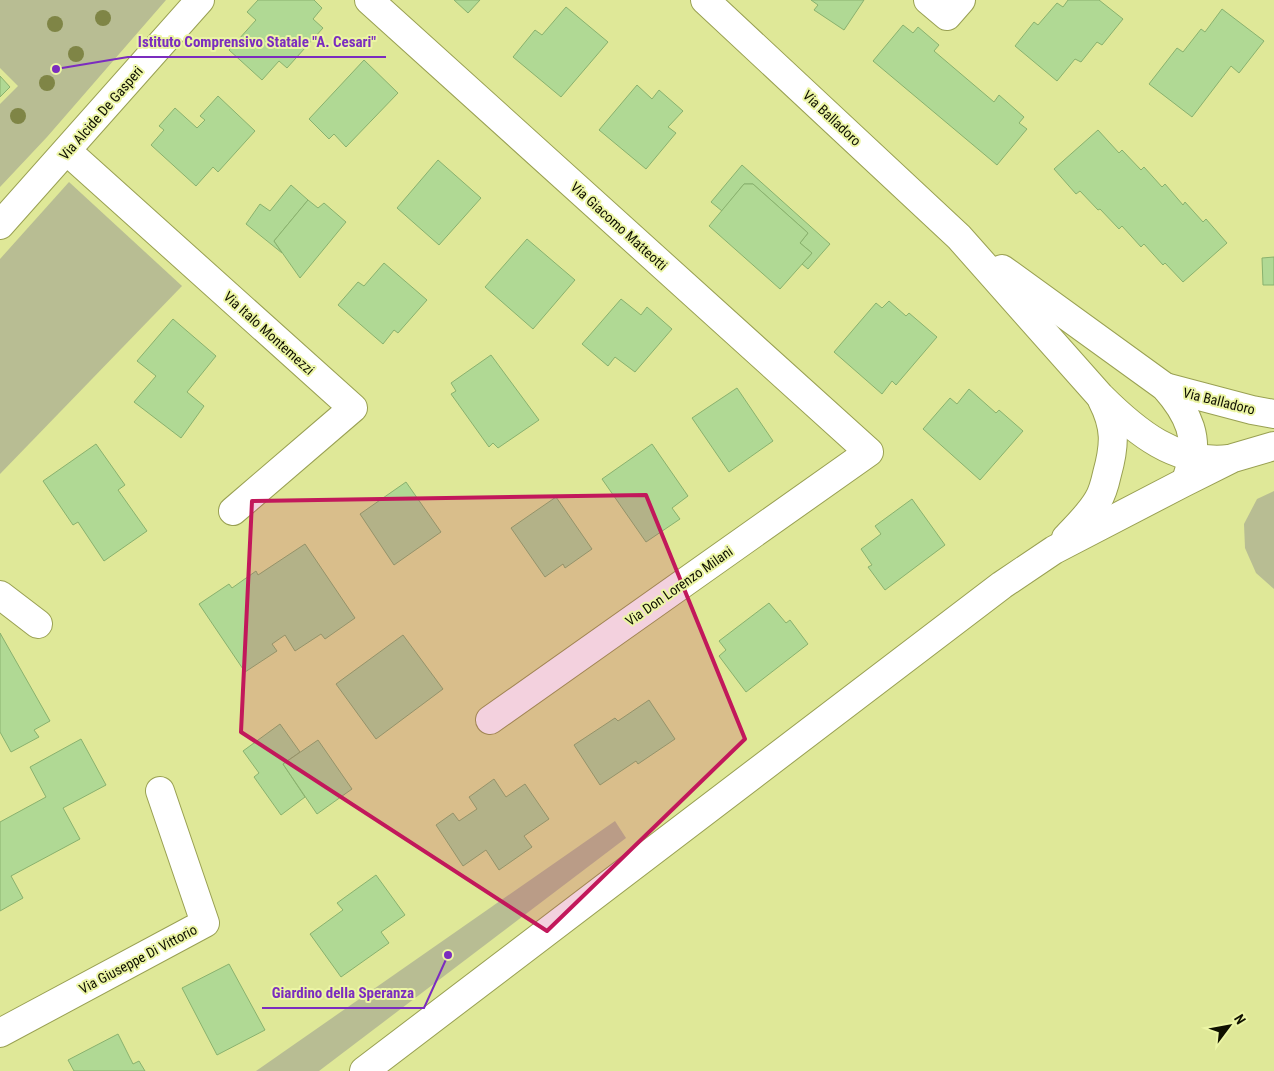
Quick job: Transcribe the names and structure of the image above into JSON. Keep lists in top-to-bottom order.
{
  "streets": {
    "street": [
      "Via Alcide De Gasperi",
      "Via Balladoro",
      "Via Giacomo Matteotti",
      "Via Italo Montemezzi",
      "Via Don Lorenzo Milani",
      "Via Giuseppe Di Vittorio"
    ]
  },
  "crossings": [
    ["Via Alcide De Gasperi", "Via Italo Montemezzi"],
    ["Via Giacomo Matteotti", "Via Don Lorenzo Milani"]
  ],
  "places": ["Istituto Comprensivo Statale \"A. Cesari\"", "Giardino della Speranza"],
  "north": "top right"
}
